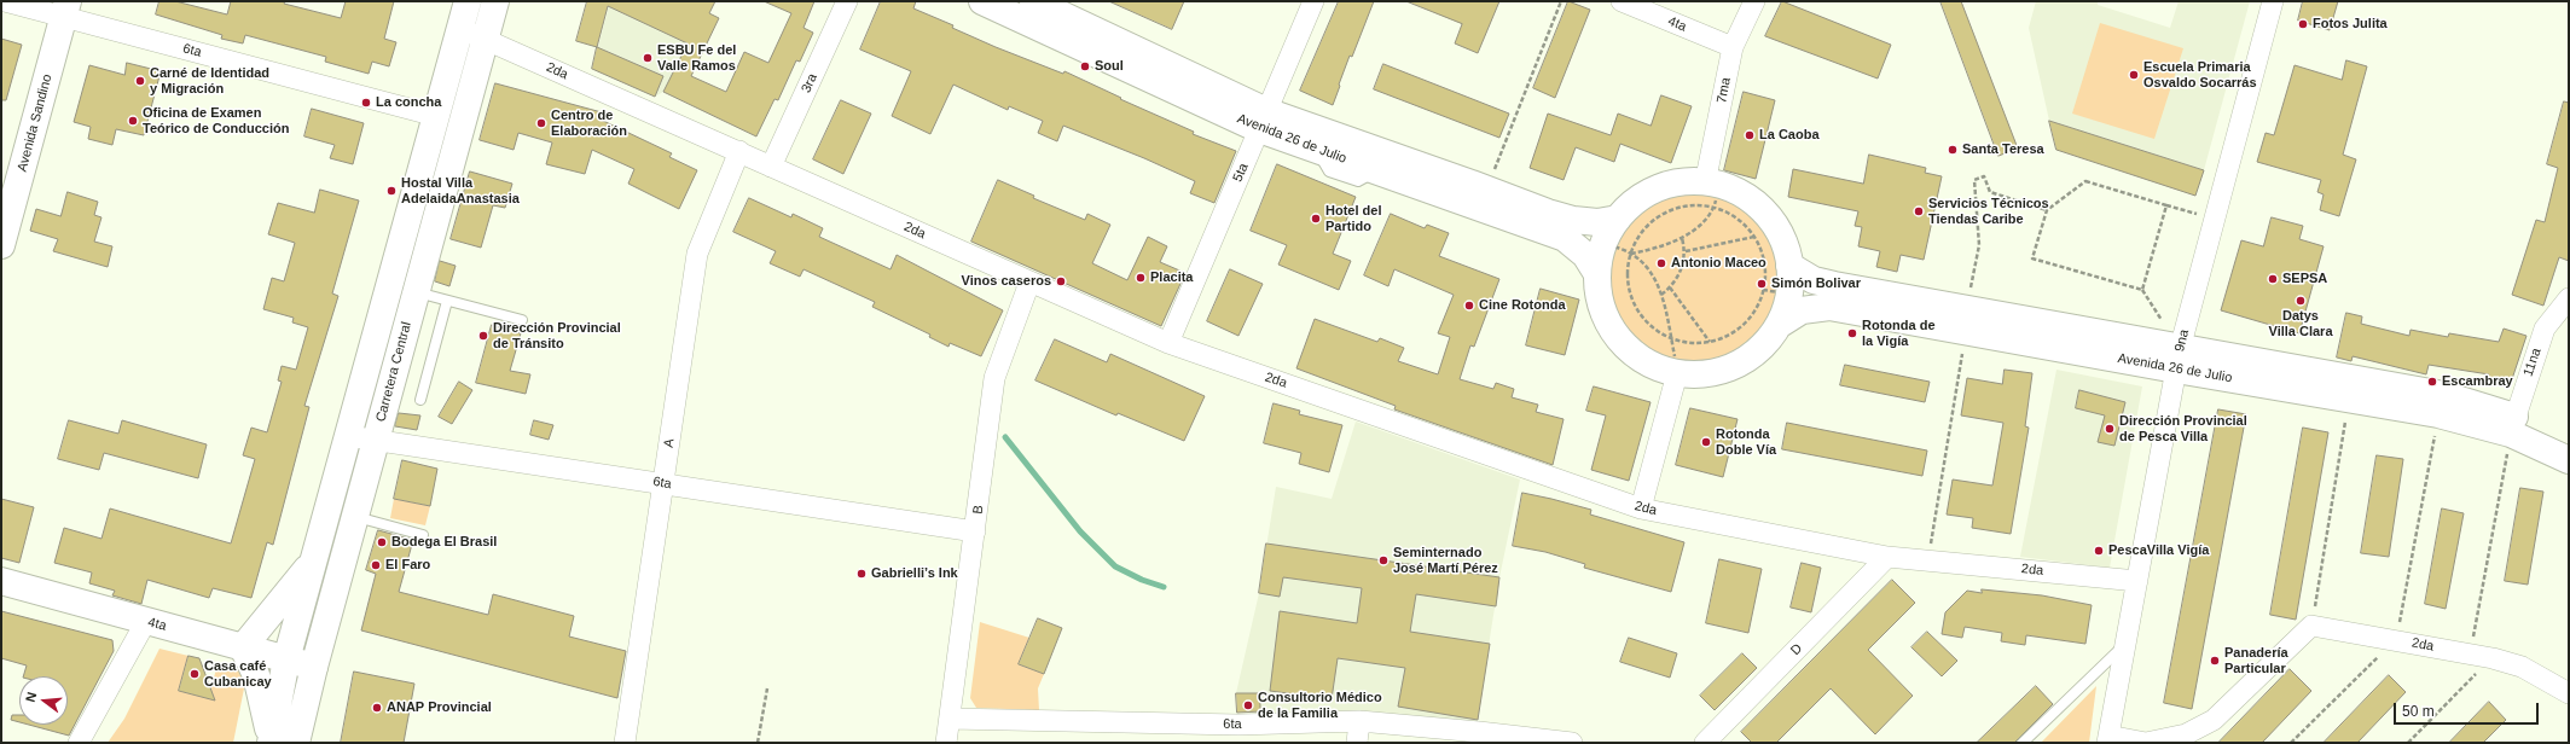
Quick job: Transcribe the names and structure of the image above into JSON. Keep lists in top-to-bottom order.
{
  "streets": {
    "main road": [
      "4ta",
      "Avenida Sandino",
      "Avenida 26 de Julio",
      "Carretera Central"
    ],
    "street": [
      "6ta",
      "2da",
      "3ra",
      "7ma",
      "5ta",
      "9na",
      "11na",
      "A",
      "B",
      "D"
    ]
  },
  "crossings": [
    ["4ta", "7ma"],
    ["4ta", "Carretera Central"],
    ["6ta", "Avenida Sandino"],
    ["6ta", "Carretera Central"],
    ["6ta", "A"],
    ["6ta", "B"],
    ["2da", "3ra"],
    ["2da", "5ta"],
    ["2da", "9na"],
    ["2da", "Carretera Central"],
    ["2da", "A"],
    ["2da", "B"],
    ["2da", "D"],
    ["Avenida 26 de Julio", "5ta"],
    ["Avenida 26 de Julio", "9na"],
    ["Avenida 26 de Julio", "11na"]
  ],
  "places": [
    "Fotos Julita",
    "ESBU Fe del Valle Ramos",
    "Soul",
    "Escuela Primaria Osvaldo Socarrás",
    "Carné de Identidad y Migración",
    "La concha",
    "Oficina de Examen Teórico de Conducción",
    "Centro de Elaboración",
    "La Caoba",
    "Santa Teresa",
    "Hostal Villa AdelaidaAnastasia",
    "Servicios Técnicos Tiendas Caribe",
    "Hotel del Partido",
    "Antonio Maceo",
    "Placita",
    "SEPSA",
    "Vinos caseros",
    "Simón Bolivar",
    "Datys Villa Clara",
    "Cine Rotonda",
    "Rotonda de la Vigía",
    "Dirección Provincial de Tránsito",
    "Escambray",
    "Dirección Provincial de Pesca Villa",
    "Rotonda Doble Vía",
    "Bodega El Brasil",
    "PescaVilla Vigía",
    "Seminternado José Martí Pérez",
    "El Faro",
    "Gabrielli’s Ink",
    "Panadería Particular",
    "Casa café Cubanicay",
    "Consultorio Médico de la Familia",
    "ANAP Provincial"
  ],
  "scale_bar": "50 m",
  "north": "left"
}
